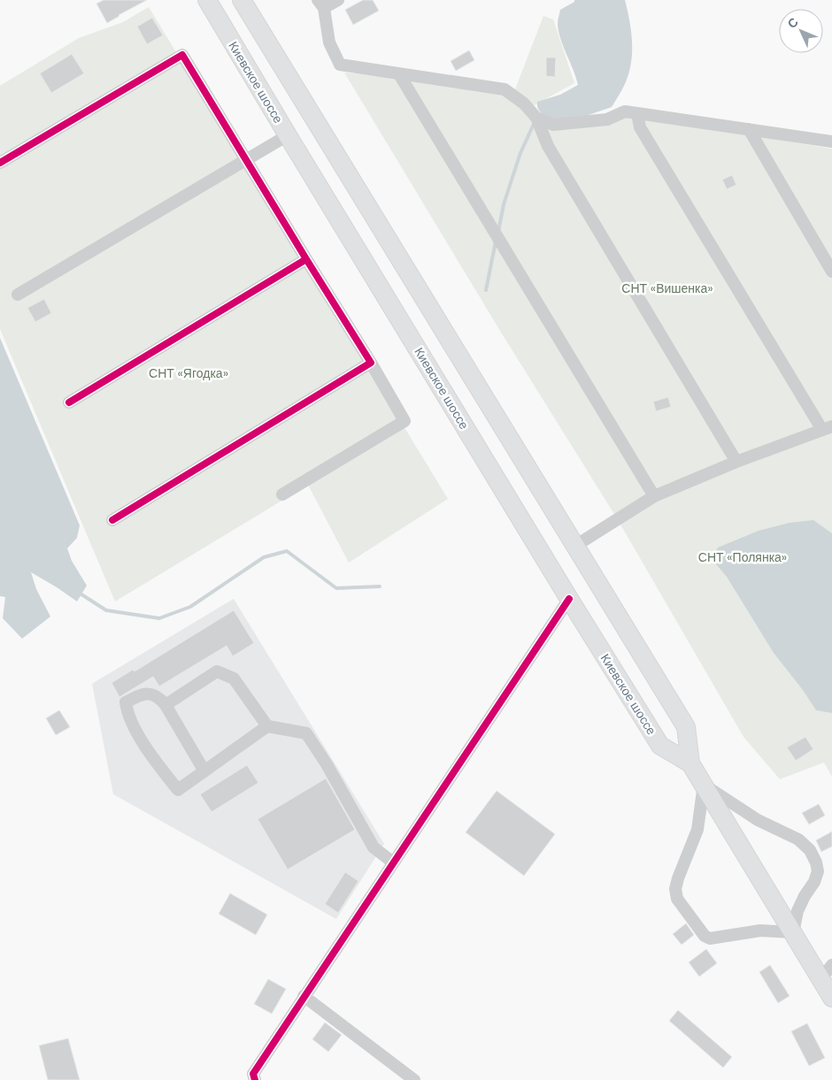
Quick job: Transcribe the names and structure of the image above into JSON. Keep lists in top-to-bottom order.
{
  "streets": {
    "highway": ["Киевское шоссе"]
  },
  "parks": ["СНТ «Вишенка»", "СНТ «Ягодка»", "СНТ «Полянка»"],
  "north": "top left"
}
